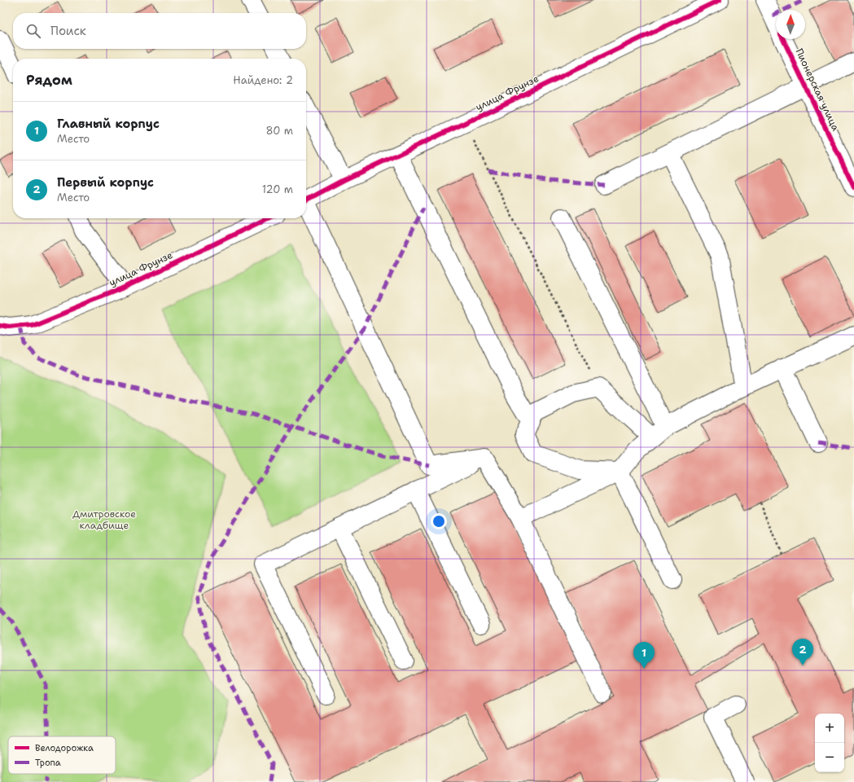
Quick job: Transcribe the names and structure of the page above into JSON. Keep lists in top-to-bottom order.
{
  "streets": {
    "street": ["Пионерская улица", "улица Фрунзе"]
  },
  "parks": ["Дмитровское кладбище"],
  "legend": ["Велодорожка", "Тропа"],
  "north": "top",
  "page": {
    "search": "Поиск",
    "heading": ["Рядом", "Найдено: 2"],
    "list": [
      {
        "mark": "1",
        "name": "Главный корпус",
        "note": "Место",
        "value": "80 m"
      },
      {
        "mark": "2",
        "name": "Первый корпус",
        "note": "Место",
        "value": "120 m"
      }
    ],
    "pins": ["2", "1"],
    "map_buttons": ["+", "−"]
  }
}
